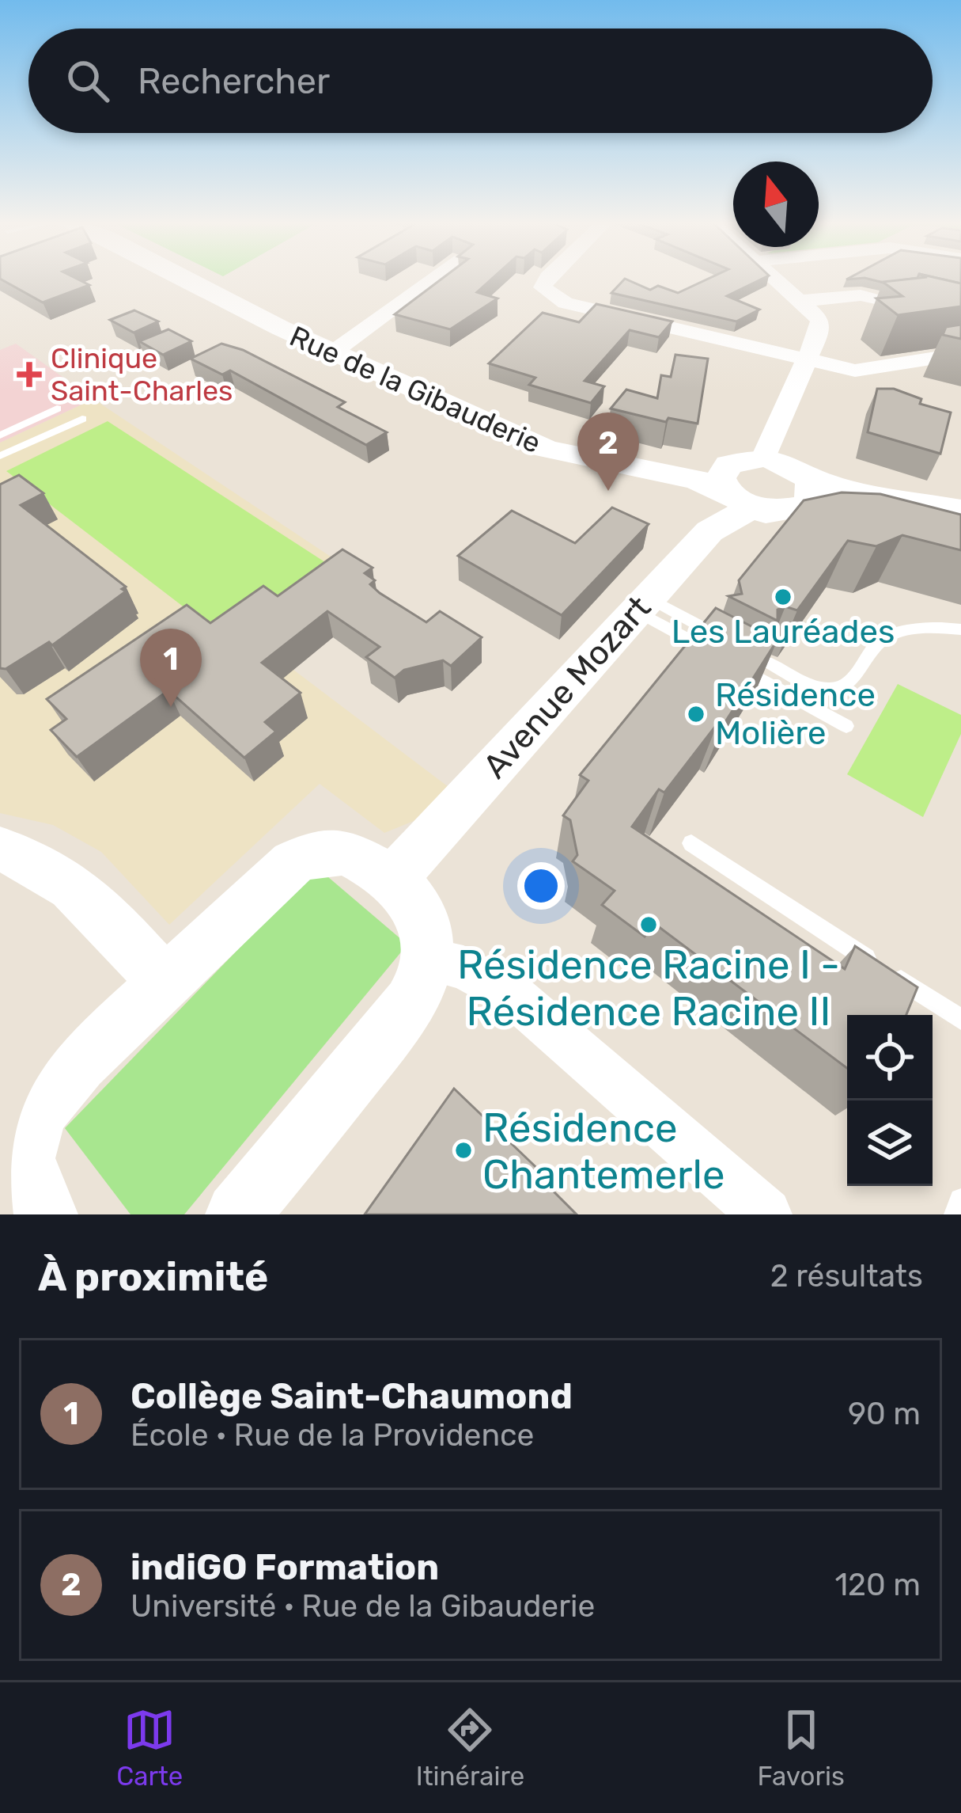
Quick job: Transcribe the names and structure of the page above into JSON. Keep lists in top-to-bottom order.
{
  "streets": {
    "street": ["Rue de la Gibauderie", "Avenue Mozart"]
  },
  "crossings": [
    ["Rue de la Gibauderie", "Avenue Mozart"]
  ],
  "places": {
    "health": ["Clinique Saint-Charles"],
    "other": [
      "Les Lauréades",
      "Résidence Molière",
      "Résidence Racine I - Résidence Racine II",
      "Résidence Chantemerle"
    ]
  },
  "north": "top",
  "page": {
    "search": "Rechercher",
    "pins": ["2", "1"],
    "heading": ["À proximité", "2 résultats"],
    "list": [
      {
        "mark": "1",
        "name": "Collège Saint-Chaumond",
        "note": "École · Rue de la Providence",
        "value": "90 m"
      },
      {
        "mark": "2",
        "name": "indiGO Formation",
        "note": "Université · Rue de la Gibauderie",
        "value": "120 m"
      }
    ],
    "nav": ["Carte", "Itinéraire", "Favoris"]
  }
}
